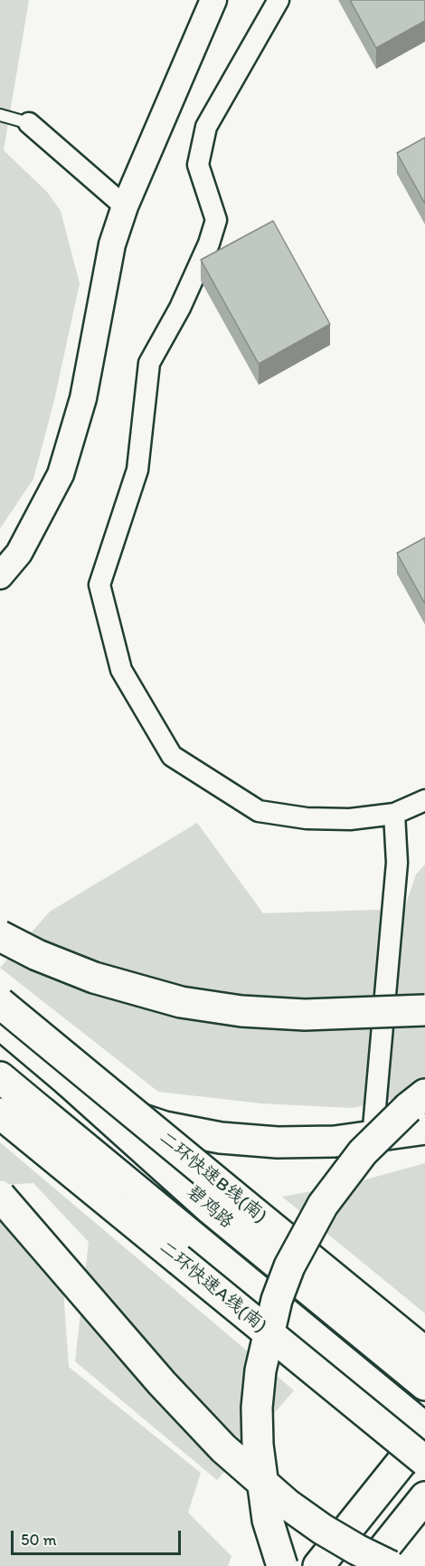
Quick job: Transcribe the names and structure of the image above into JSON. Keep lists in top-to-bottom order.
{
  "streets": {
    "main road": ["二环快速B线(南)", "碧鸡路", "二环快速A线(南)"]
  },
  "crossings": [
    ["二环快速B线(南)", "碧鸡路"]
  ],
  "scale_bar": "50 m"
}
